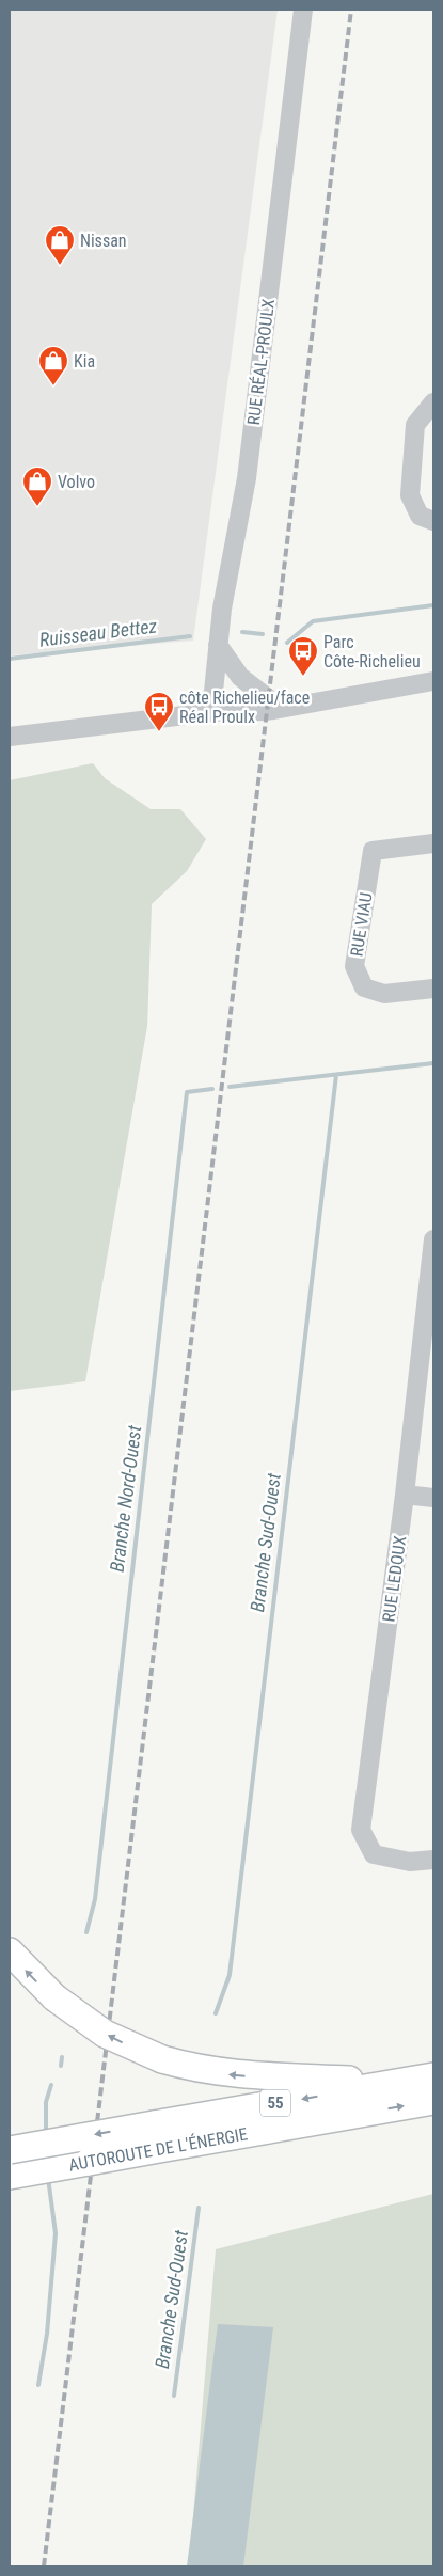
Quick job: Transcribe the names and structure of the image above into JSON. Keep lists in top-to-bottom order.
{
  "streets": {
    "highway": ["55", "AUTOROUTE DE L'ÉNERGIE"],
    "street": ["RUE RÉAL-PROULX", "RUE VIAU", "RUE LEDOUX"]
  },
  "water": ["Ruisseau Bettez", "Branche Nord-Ouest", "Branche Sud-Ouest"],
  "places": {
    "shop": ["Nissan", "Kia", "Volvo"],
    "bus stop": ["Parc Côte-Richelieu", "côte Richelieu/face Réal Proulx"]
  }
}
